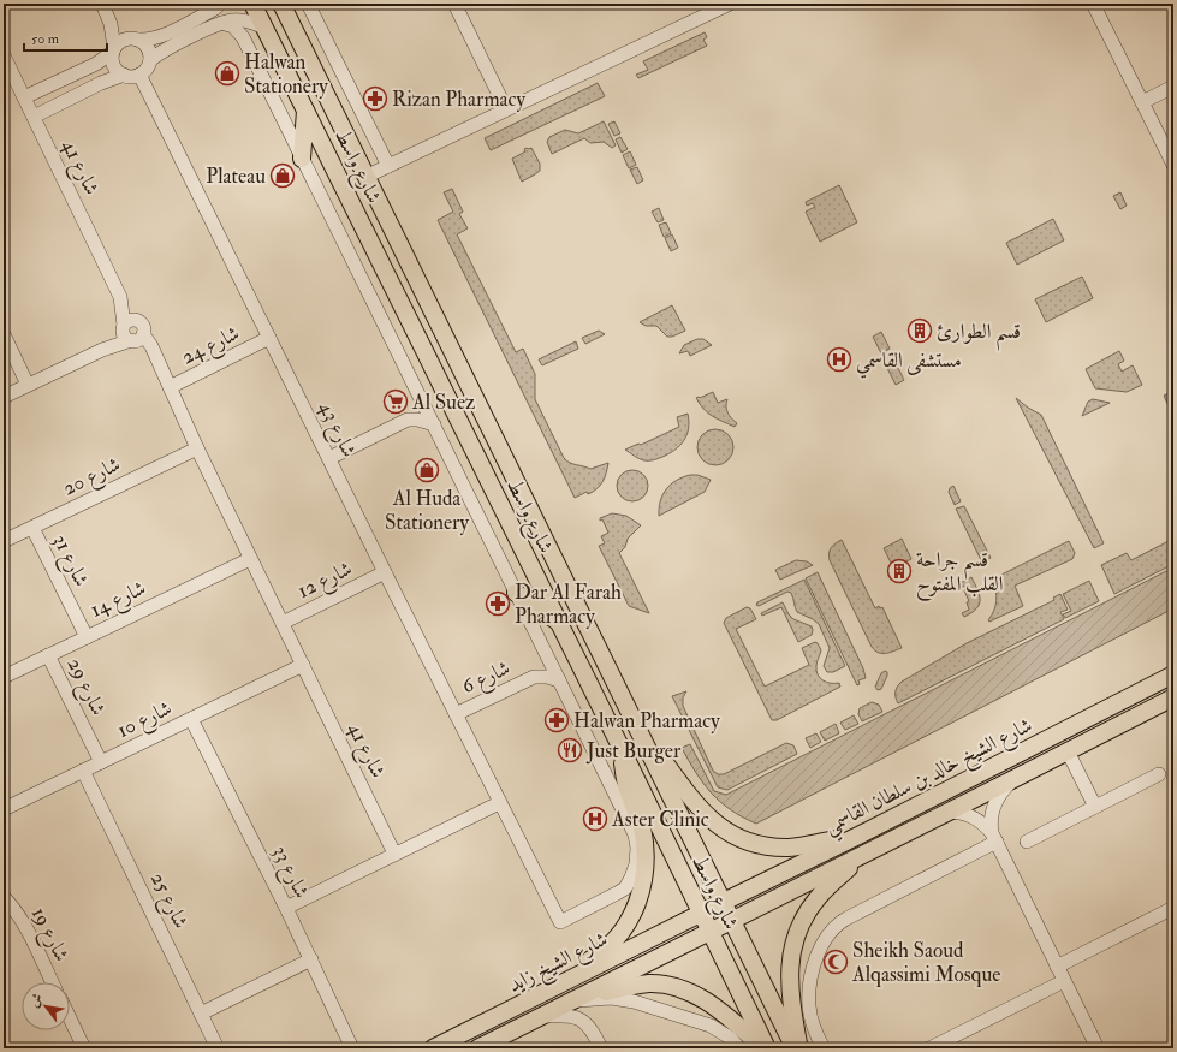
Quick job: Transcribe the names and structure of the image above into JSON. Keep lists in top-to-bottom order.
{
  "streets": {
    "main road": ["شارع واسط", "شارع الشيخ خالد بن سلطان القاسمي", "شارع الشيخ زايد"],
    "street": [
      "شارع 41",
      "شارع 24",
      "شارع 43",
      "شارع 20",
      "شارع 31",
      "شارع 12",
      "شارع 14",
      "شارع 6",
      "شارع 29",
      "شارع 10",
      "شارع 33",
      "شارع 25",
      "شارع 19"
    ]
  },
  "crossings": [
    ["شارع واسط", "شارع الشيخ خالد بن سلطان القاسمي"],
    ["شارع واسط", "شارع الشيخ زايد"],
    ["شارع 41", "شارع 24"],
    ["شارع 41", "شارع 20"],
    ["شارع 41", "شارع 12"],
    ["شارع 41", "شارع 14"],
    ["شارع 41", "شارع 10"],
    ["شارع 24", "شارع 43"],
    ["شارع 43", "شارع 12"],
    ["شارع 43", "شارع 6"],
    ["شارع 20", "شارع 31"],
    ["شارع 31", "شارع 14"],
    ["شارع 14", "شارع 29"],
    ["شارع 29", "شارع 10"],
    ["شارع 10", "شارع 33"],
    ["شارع 10", "شارع 25"],
    ["شارع الشيخ خالد بن سلطان القاسمي", "شارع الشيخ زايد"]
  ],
  "places": {
    "shop": ["Halwan Stationery", "Plateau", "Al Huda Stationery"],
    "pharmacy": ["Rizan Pharmacy", "Dar Al Farah Pharmacy", "Halwan Pharmacy"],
    "building": ["قسم الطوارئ", "قسم جراحة القلب المفتوح"],
    "hospital": ["مستشفى القاسمي", "Aster Clinic"],
    "supermarket": ["Al Suez"],
    "restaurant": ["Just Burger"],
    "mosque": ["Sheikh Saoud Alqassimi Mosque"]
  },
  "scale_bar": "50 m",
  "north": "top left"
}
